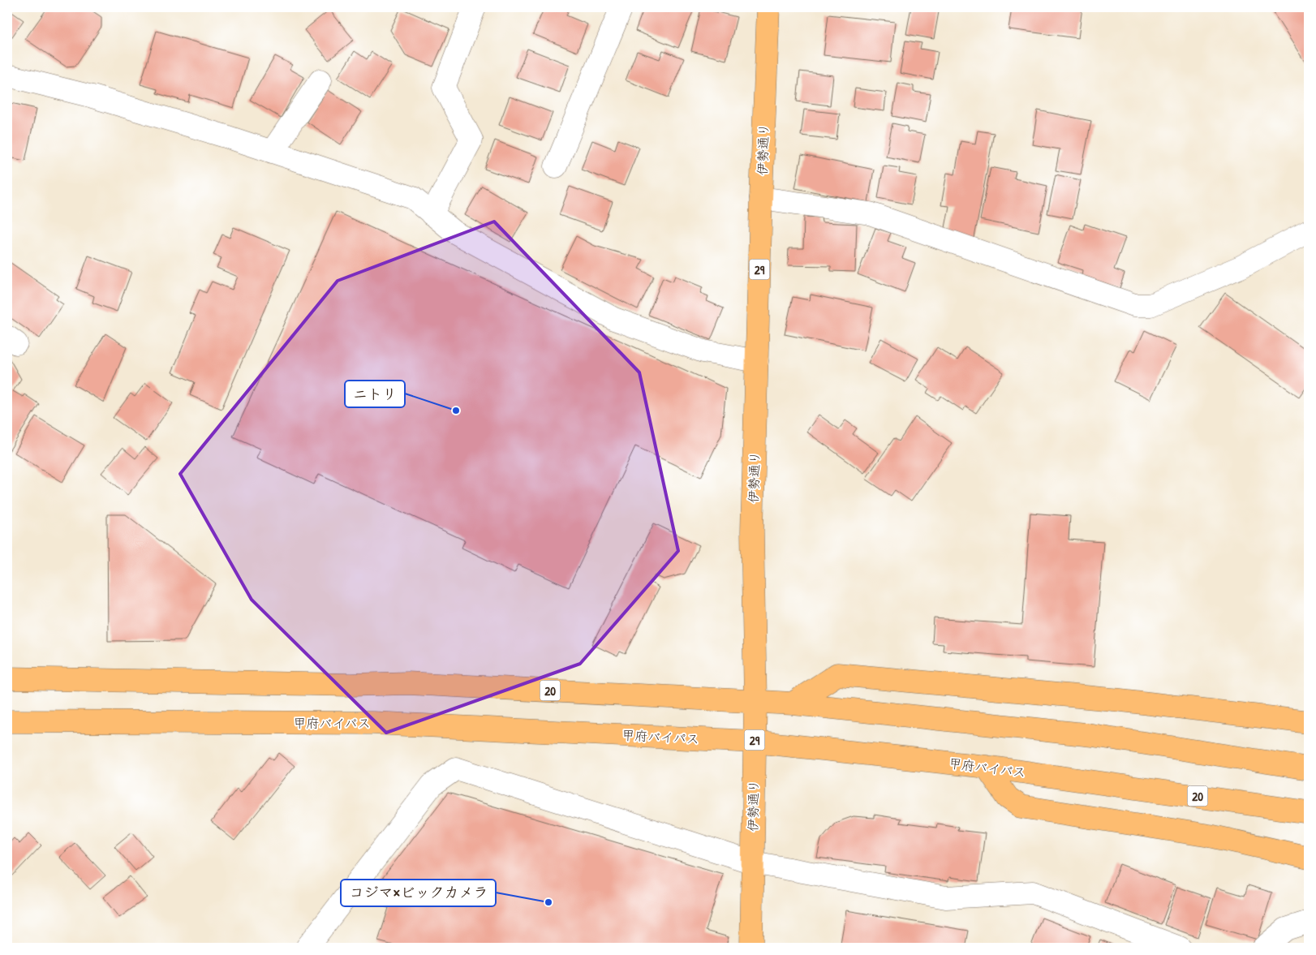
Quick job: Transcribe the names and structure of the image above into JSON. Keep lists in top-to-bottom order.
{
  "streets": {
    "main road": [
      "伊勢通り",
      "29",
      "20",
      "甲府バイパス"
    ]
  },
  "crossings": [
    ["伊勢通り", "20"],
    ["伊勢通り", "甲府バイパス"]
  ],
  "places": ["ニトリ", "コジマ×ビックカメラ"]
}
